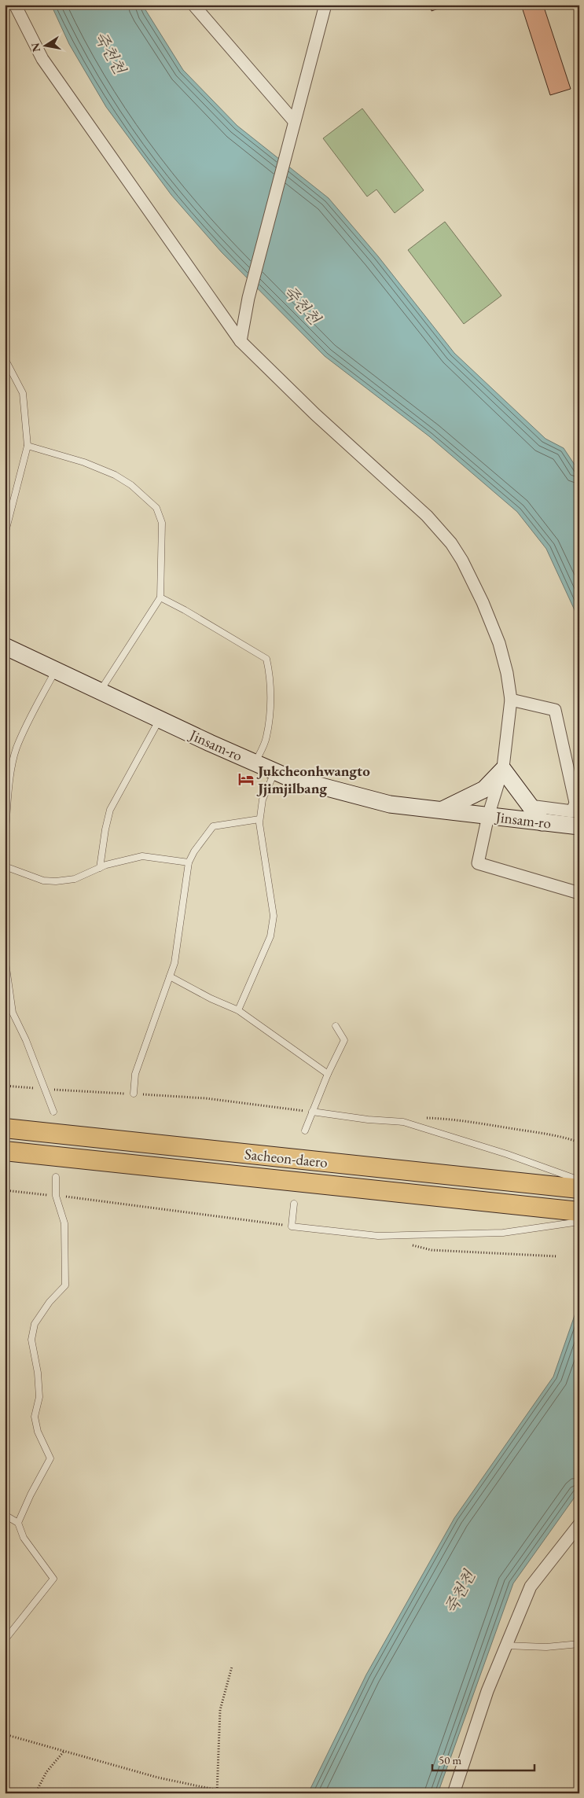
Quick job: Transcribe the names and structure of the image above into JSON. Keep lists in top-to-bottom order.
{
  "streets": {
    "main road": ["Sacheon-daero"],
    "street": ["Jinsam-ro"]
  },
  "water": ["죽천천"],
  "places": {
    "hotel": ["Jukcheonhwangto Jjimjilbang"]
  },
  "scale_bar": "50 m",
  "north": "left"
}
